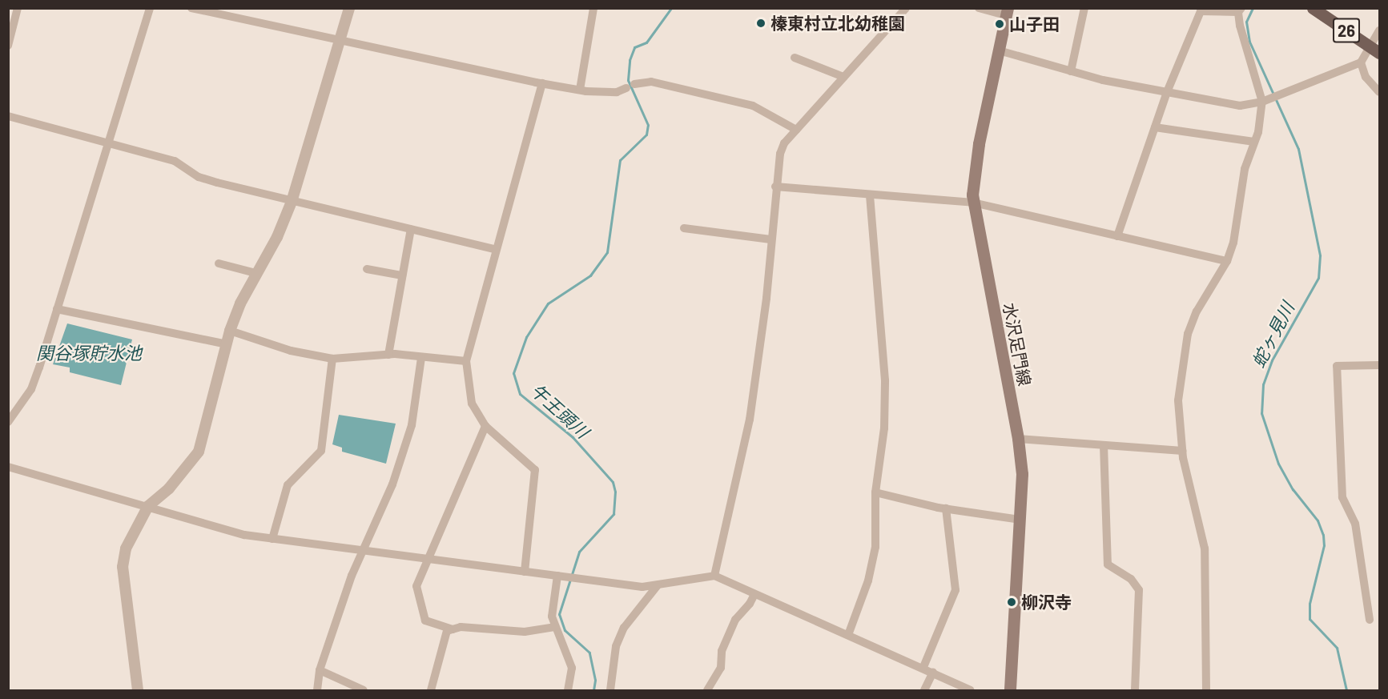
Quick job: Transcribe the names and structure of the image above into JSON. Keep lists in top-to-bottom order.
{
  "streets": {
    "main road": ["26", "水沢足門線"]
  },
  "water": ["蛇ヶ見川", "関谷塚貯水池", "午王頭川"],
  "places": ["榛東村立北幼稚園", "山子田", "柳沢寺"]
}
